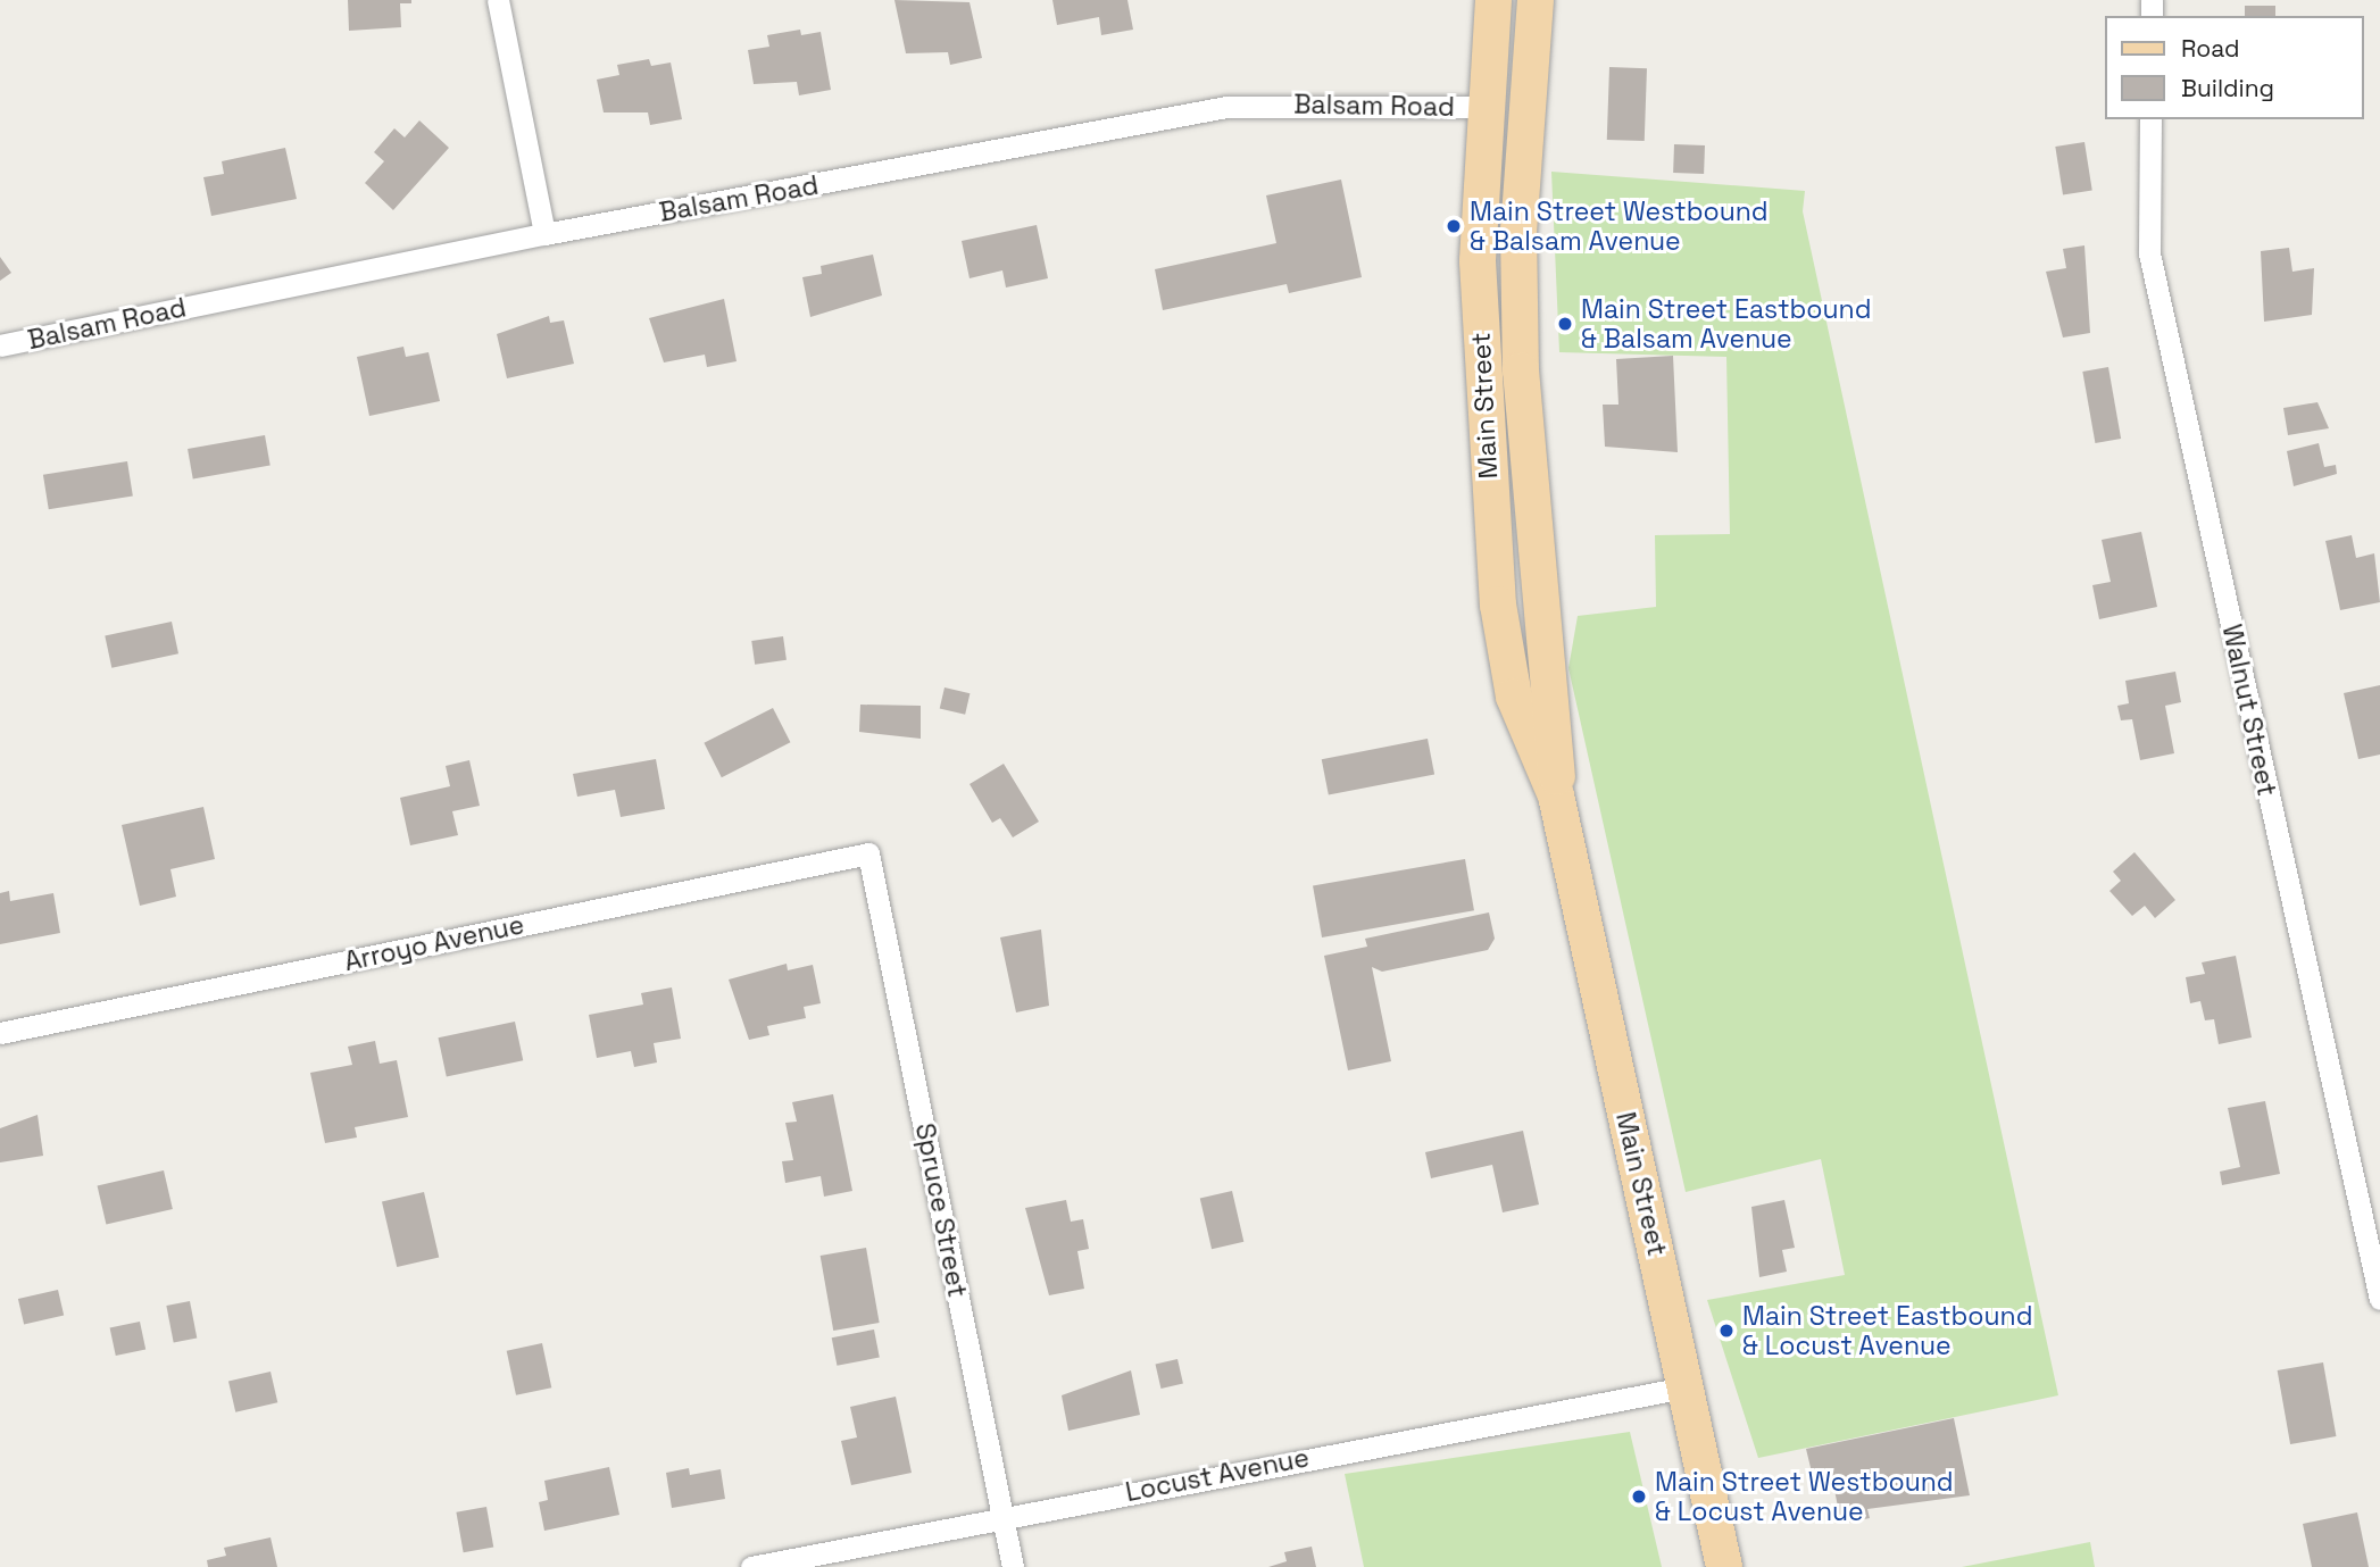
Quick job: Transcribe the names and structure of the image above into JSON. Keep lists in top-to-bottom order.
{
  "streets": {
    "main road": ["Main Street"],
    "street": [
      "Balsam Road",
      "Walnut Street",
      "Arroyo Avenue",
      "Spruce Street",
      "Locust Avenue"
    ]
  },
  "crossings": [
    ["Balsam Road", "Main Street"],
    ["Main Street", "Locust Avenue"],
    ["Arroyo Avenue", "Spruce Street"],
    ["Spruce Street", "Locust Avenue"]
  ],
  "places": [
    "Main Street Westbound & Balsam Avenue",
    "Main Street Eastbound & Balsam Avenue",
    "Main Street Eastbound & Locust Avenue",
    "Main Street Westbound & Locust Avenue"
  ],
  "legend": ["Road", "Building"]
}
